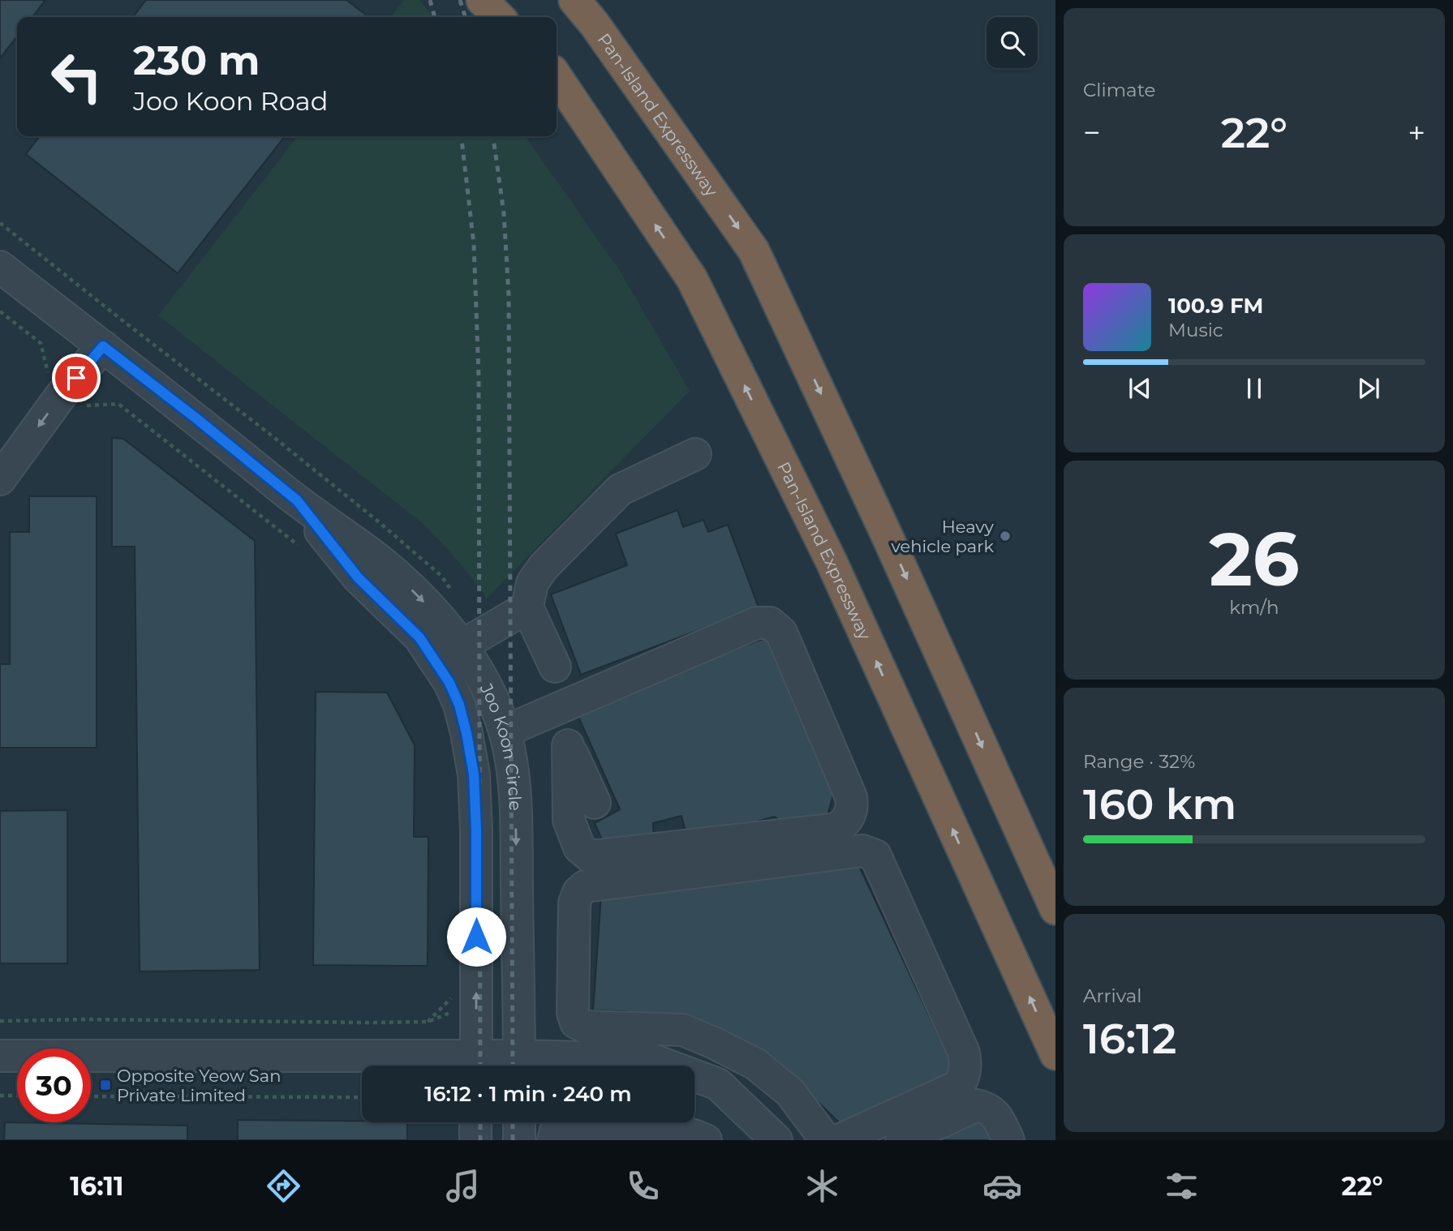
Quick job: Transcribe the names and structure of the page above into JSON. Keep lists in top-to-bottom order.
{
  "streets": {
    "highway": ["Pan-Island Expressway"],
    "street": ["Joo Koon Circle"]
  },
  "places": {
    "other": ["Heavy vehicle park"],
    "transit": ["Opposite Yeow San Private Limited"]
  },
  "page": {
    "tile": [
      "Climate",
      ["26", "km/h"],
      ["Range · 32%", "160 km"],
      ["Arrival", "16:12"]
    ],
    "turn": ["230 m", "Joo Koon Road"],
    "heat": ["−", "22°", "+"],
    "song": ["100.9 FM", "Music"],
    "limit": "30",
    "trip": "16:12 · 1 min · 240 m",
    "tabs": ["16:11", "22°"]
  }
}
